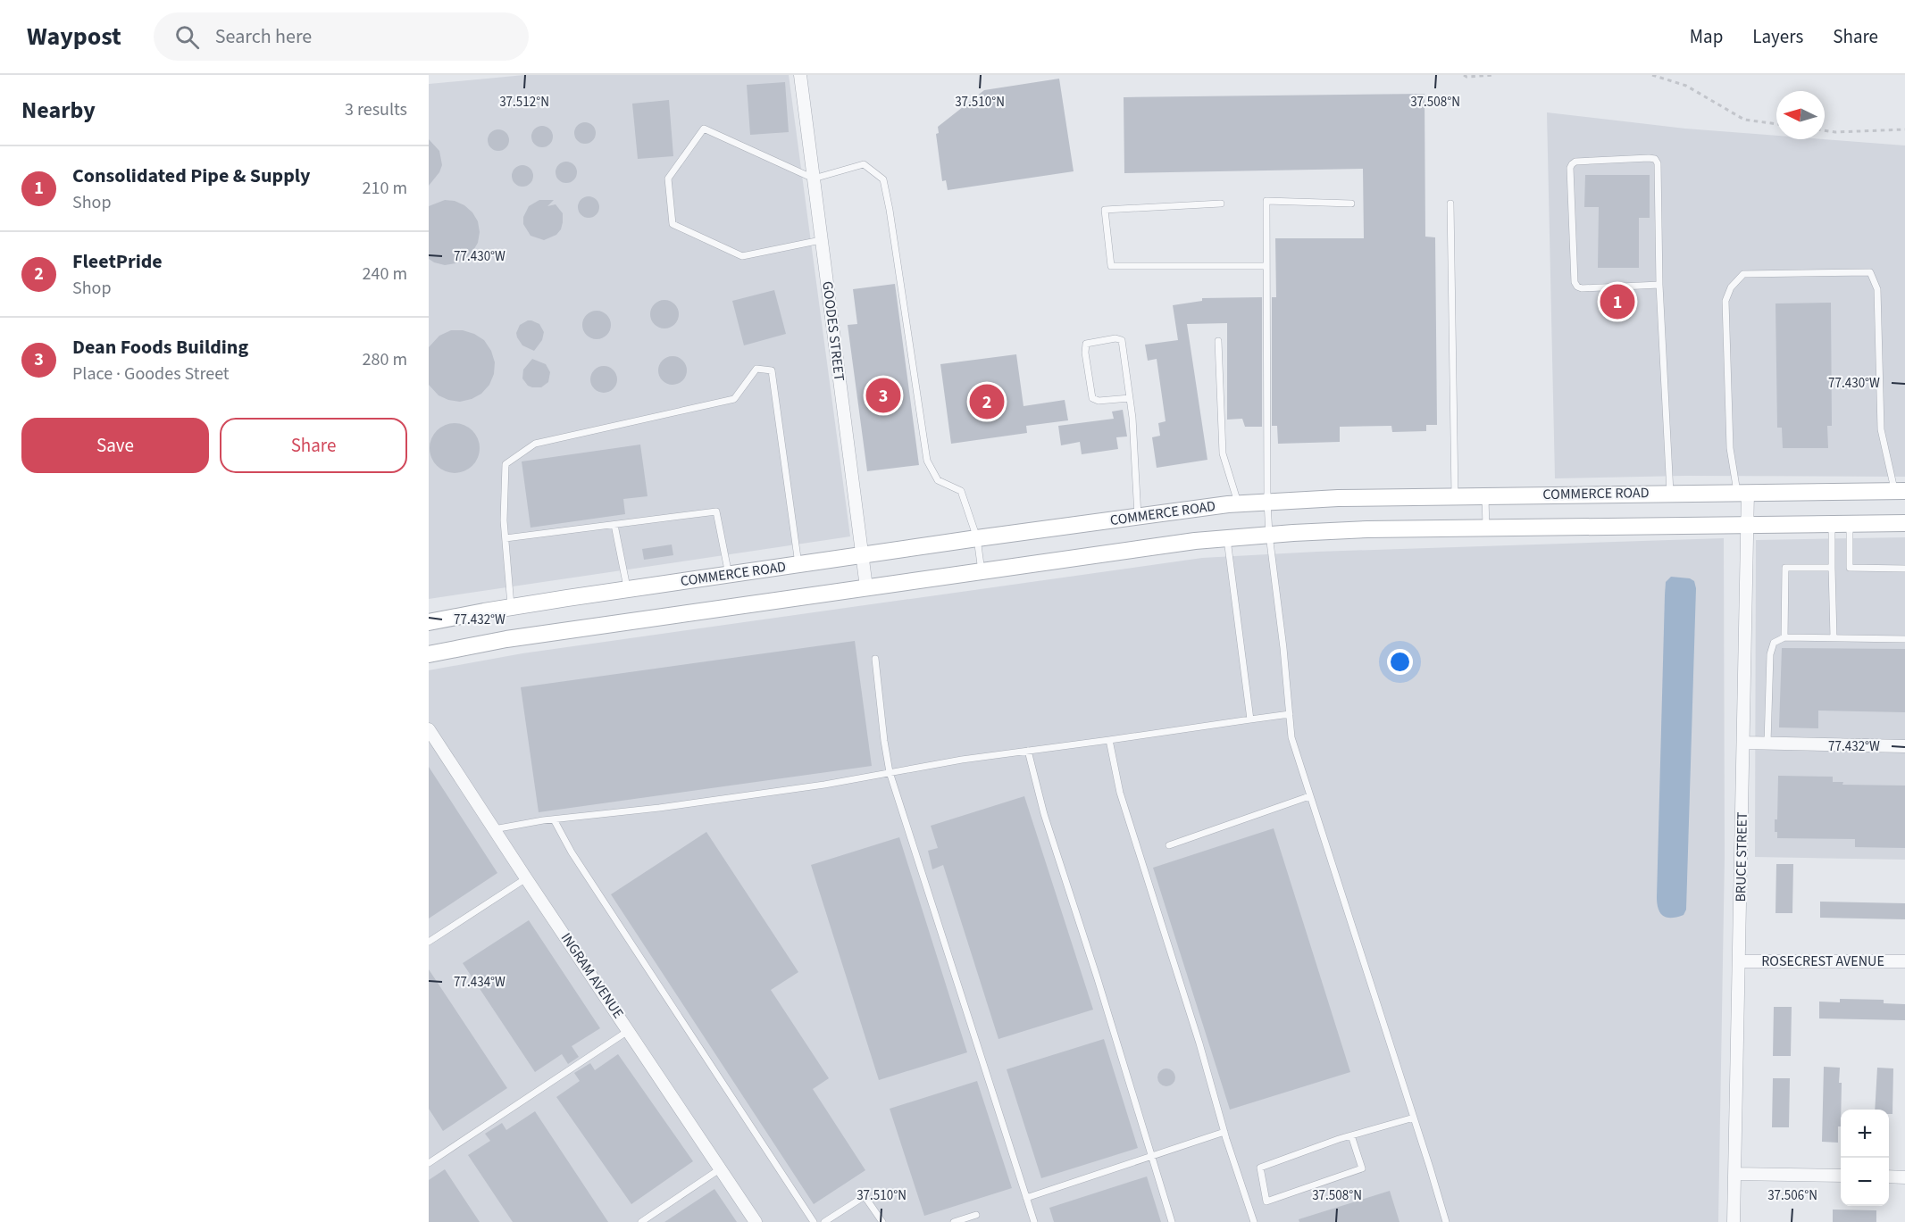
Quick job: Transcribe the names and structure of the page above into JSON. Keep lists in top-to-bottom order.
{
  "streets": {
    "main road": ["COMMERCE ROAD"],
    "street": [
      "GOODES STREET",
      "BRUCE STREET",
      "ROSECREST AVENUE",
      "INGRAM AVENUE"
    ]
  },
  "crossings": [
    ["GOODES STREET", "COMMERCE ROAD"],
    ["COMMERCE ROAD", "BRUCE STREET"],
    ["BRUCE STREET", "ROSECREST AVENUE"]
  ],
  "north": "left",
  "page": {
    "header": "Waypost",
    "search": "Search here",
    "nav": ["Map", "Layers", "Share"],
    "heading": ["Nearby", "3 results"],
    "list": [
      {
        "mark": "1",
        "name": "Consolidated Pipe & Supply",
        "note": "Shop",
        "value": "210 m"
      },
      {
        "mark": "2",
        "name": "FleetPride",
        "note": "Shop",
        "value": "240 m"
      },
      {
        "mark": "3",
        "name": "Dean Foods Building",
        "note": "Place · Goodes Street",
        "value": "280 m"
      }
    ],
    "pins": ["1", "3", "2"],
    "buttons": ["Save", "Share"],
    "map_buttons": ["+", "−"]
  },
  "coordinates": [
    "37.510°N",
    "37.508°N",
    "37.512°N",
    "77.430°W",
    "77.432°W",
    "77.434°W",
    "37.506°N"
  ]
}
